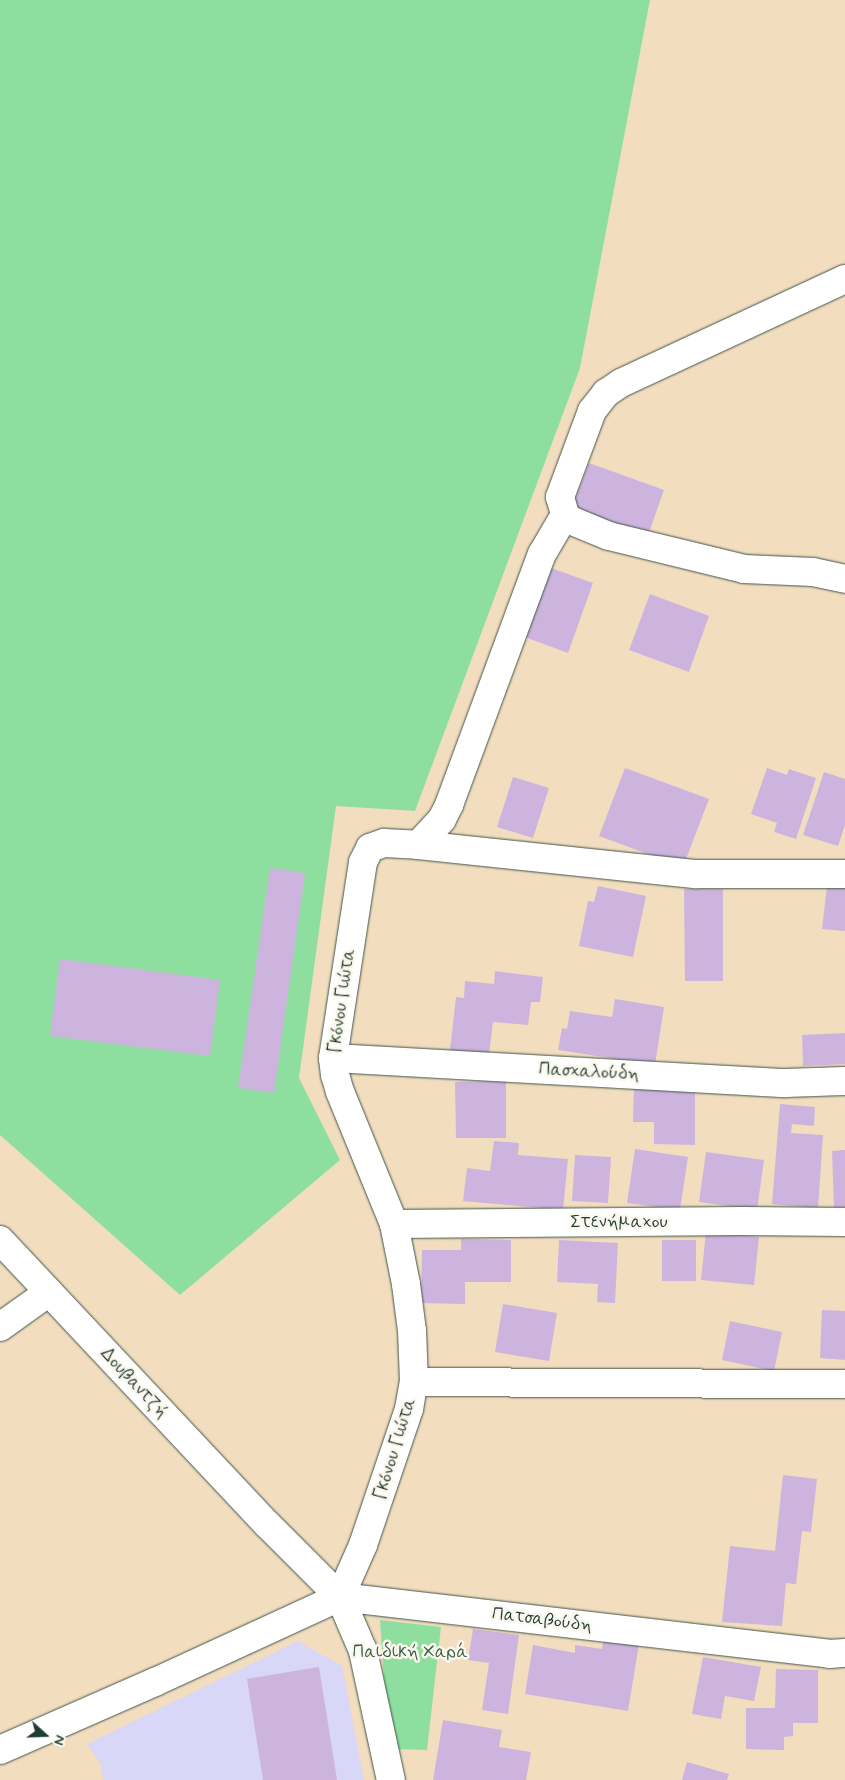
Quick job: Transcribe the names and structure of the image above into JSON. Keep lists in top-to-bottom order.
{
  "streets": {
    "street": [
      "Γκόνου Γιώτα",
      "Πασχαλούδη",
      "Στενήμαχου",
      "Δουβαντζή",
      "Πατσαβούδη"
    ]
  },
  "crossings": [
    ["Γκόνου Γιώτα", "Πασχαλούδη"],
    ["Γκόνου Γιώτα", "Στενήμαχου"],
    ["Γκόνου Γιώτα", "Δουβαντζή"],
    ["Γκόνου Γιώτα", "Πατσαβούδη"],
    ["Δουβαντζή", "Πατσαβούδη"]
  ],
  "parks": ["Παιδική Χαρά"],
  "north": "right"
}
